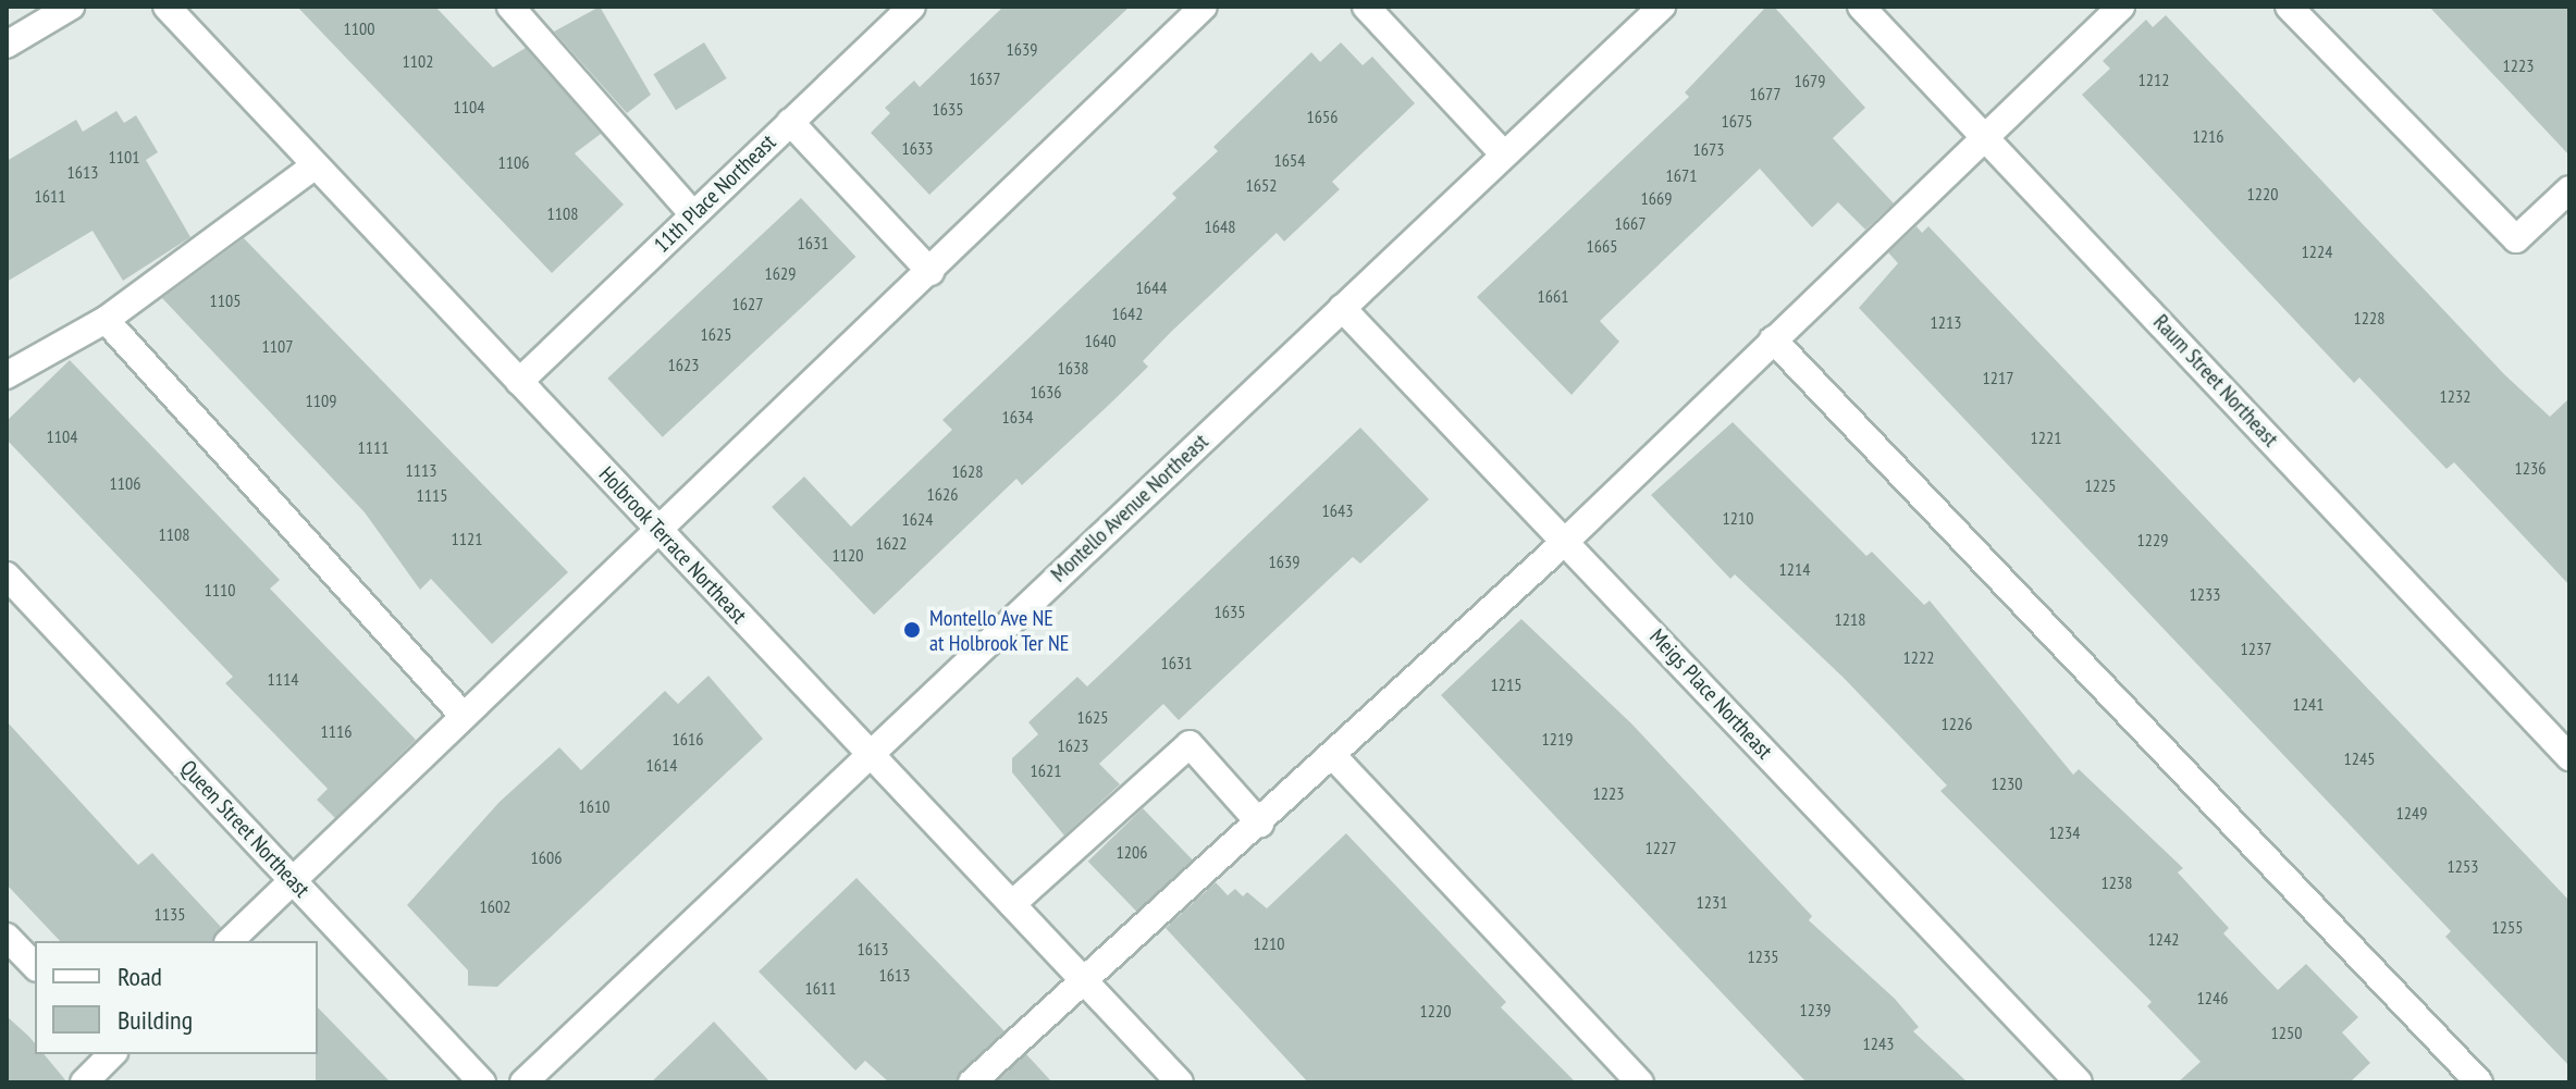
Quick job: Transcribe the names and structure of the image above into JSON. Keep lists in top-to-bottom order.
{
  "streets": {
    "street": [
      "11th Place Northeast",
      "Raum Street Northeast",
      "Montello Avenue Northeast",
      "Holbrook Terrace Northeast",
      "Meigs Place Northeast",
      "Queen Street Northeast"
    ]
  },
  "crossings": [
    ["11th Place Northeast", "Holbrook Terrace Northeast"],
    ["Montello Avenue Northeast", "Holbrook Terrace Northeast"],
    ["Montello Avenue Northeast", "Meigs Place Northeast"]
  ],
  "places": ["Montello Ave NE at Holbrook Ter NE"],
  "house_numbers": [
    "1100",
    "1639",
    "1102",
    "1223",
    "1637",
    "1212",
    "1679",
    "1677",
    "1104",
    "1635",
    "1656",
    "1675",
    "1216",
    "1633",
    "1673",
    "1101",
    "1654",
    "1106",
    "1613",
    "1671",
    "1652",
    "1220",
    "1611",
    "1669",
    "1108",
    "1667",
    "1648",
    "1631",
    "1665",
    "1224",
    "1629",
    "1644",
    "1661",
    "1105",
    "1627",
    "1642",
    "1228",
    "1213",
    "1625",
    "1640",
    "1107",
    "1623",
    "1638",
    "1217",
    "1636",
    "1232",
    "1109",
    "1634",
    "1104",
    "1221",
    "1111",
    "1236",
    "1113",
    "1628",
    "1106",
    "1225",
    "1626",
    "1115",
    "1643",
    "1210",
    "1624",
    "1108",
    "1121",
    "1229",
    "1622",
    "1120",
    "1639",
    "1214",
    "1110",
    "1233",
    "1635",
    "1218",
    "1237",
    "1222",
    "1631",
    "1114",
    "1215",
    "1241",
    "1625",
    "1226",
    "1116",
    "1616",
    "1219",
    "1623",
    "1245",
    "1614",
    "1621",
    "1230",
    "1223",
    "1610",
    "1249",
    "1234",
    "1227",
    "1206",
    "1606",
    "1253",
    "1238",
    "1231",
    "1602",
    "1135",
    "1255",
    "1242",
    "1210",
    "1613",
    "1235",
    "1613",
    "1611",
    "1246",
    "1239",
    "1220",
    "1250",
    "1243"
  ],
  "legend": ["Road", "Building"]
}
